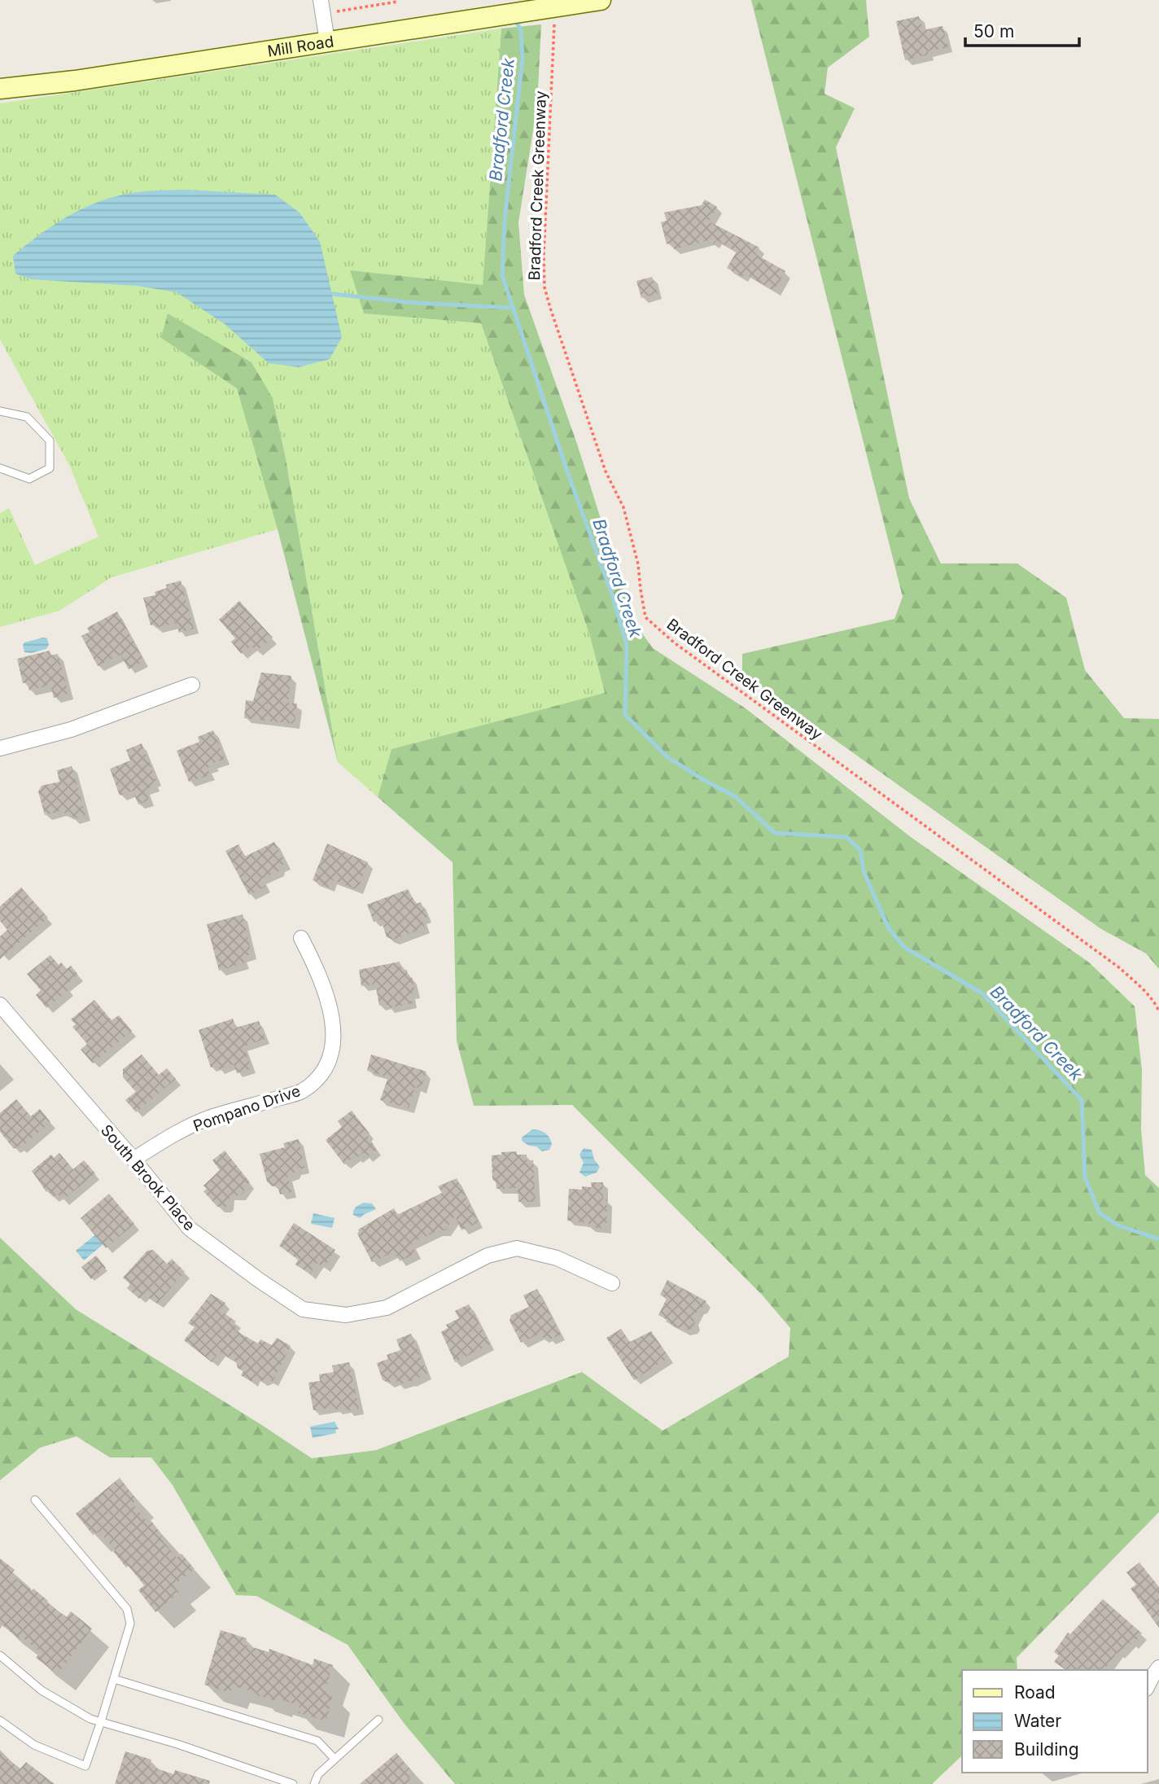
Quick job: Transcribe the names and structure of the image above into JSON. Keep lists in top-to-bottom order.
{
  "streets": {
    "street": ["Mill Road", "Pompano Drive", "South Brook Place"],
    "path": ["Bradford Creek Greenway"]
  },
  "crossings": [
    ["Mill Road", "Bradford Creek Greenway"],
    ["Pompano Drive", "South Brook Place"]
  ],
  "water": ["Bradford Creek"],
  "legend": ["Road", "Water", "Building"],
  "scale_bar": "50 m"
}
